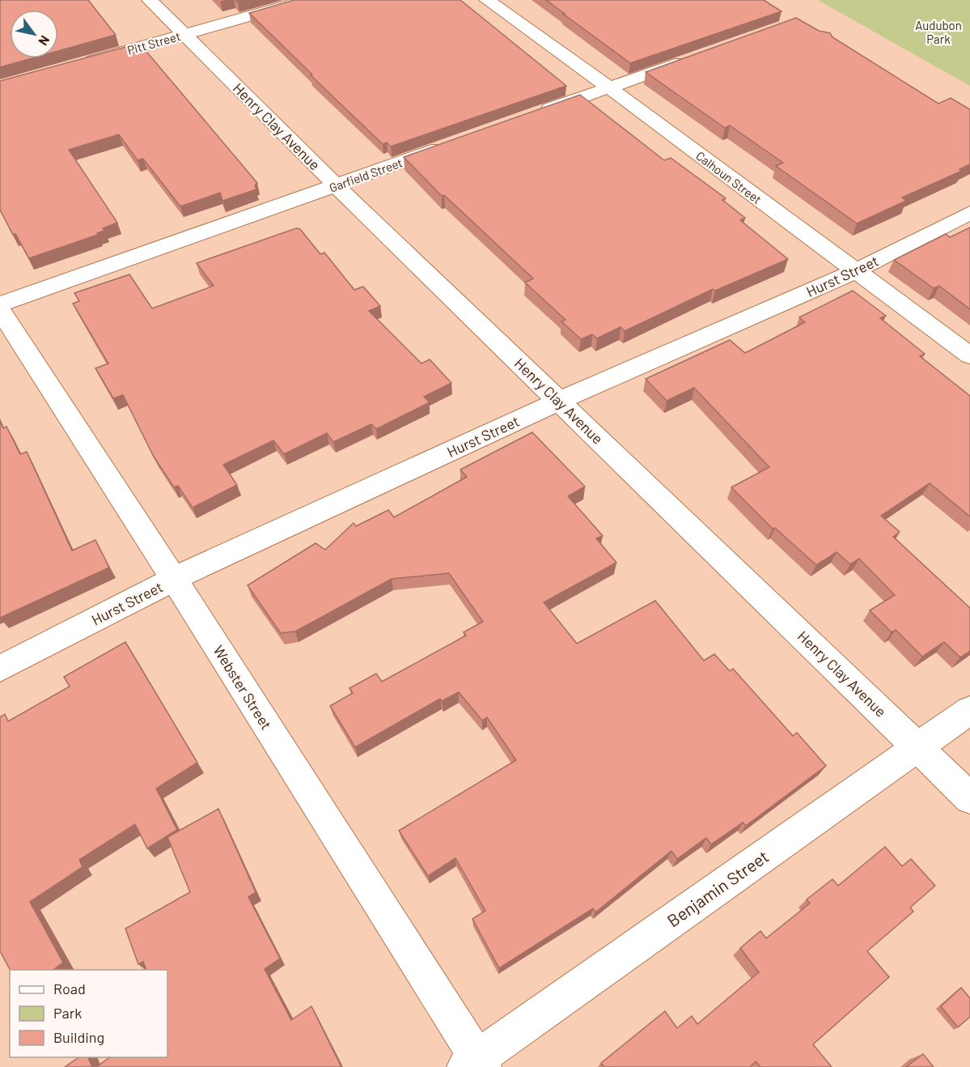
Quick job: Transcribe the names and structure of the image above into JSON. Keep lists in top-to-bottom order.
{
  "streets": {
    "street": [
      "Pitt Street",
      "Henry Clay Avenue",
      "Garfield Street",
      "Calhoun Street",
      "Hurst Street",
      "Webster Street",
      "Benjamin Street"
    ]
  },
  "crossings": [
    ["Pitt Street", "Henry Clay Avenue"],
    ["Henry Clay Avenue", "Garfield Street"],
    ["Henry Clay Avenue", "Hurst Street"],
    ["Henry Clay Avenue", "Benjamin Street"],
    ["Calhoun Street", "Hurst Street"],
    ["Hurst Street", "Webster Street"],
    ["Webster Street", "Benjamin Street"]
  ],
  "parks": ["Audubon Park"],
  "legend": ["Road", "Park", "Building"],
  "north": "bottom right"
}
